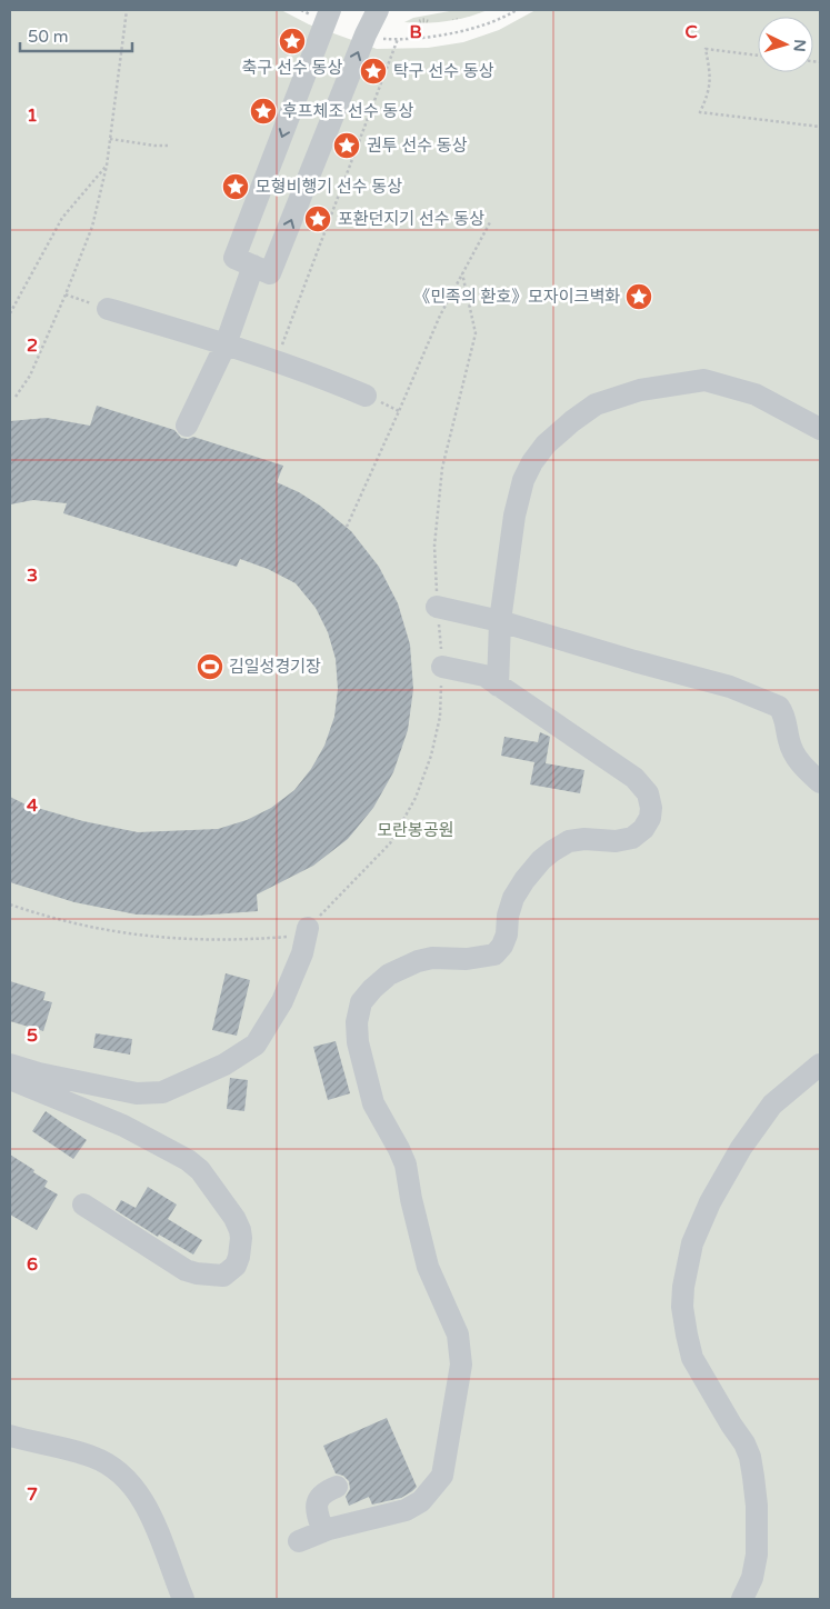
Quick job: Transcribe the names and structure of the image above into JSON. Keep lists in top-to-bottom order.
{
  "parks": ["모란봉공원"],
  "places": {
    "place": [
      "축구 선수 동상",
      "탁구 선수 동상",
      "후프체조 선수 동상",
      "권투 선수 동상",
      "모형비행기 선수 동상",
      "포환던지기 선수 동상",
      "《민족의 환호》모자이크벽화"
    ],
    "sports": ["김일성경기장"]
  },
  "scale_bar": "50 m",
  "north": "right",
  "grid": {
    "columns": ["B", "C"],
    "rows": [
      "1",
      "2",
      "3",
      "4",
      "5",
      "6",
      "7"
    ]
  }
}
